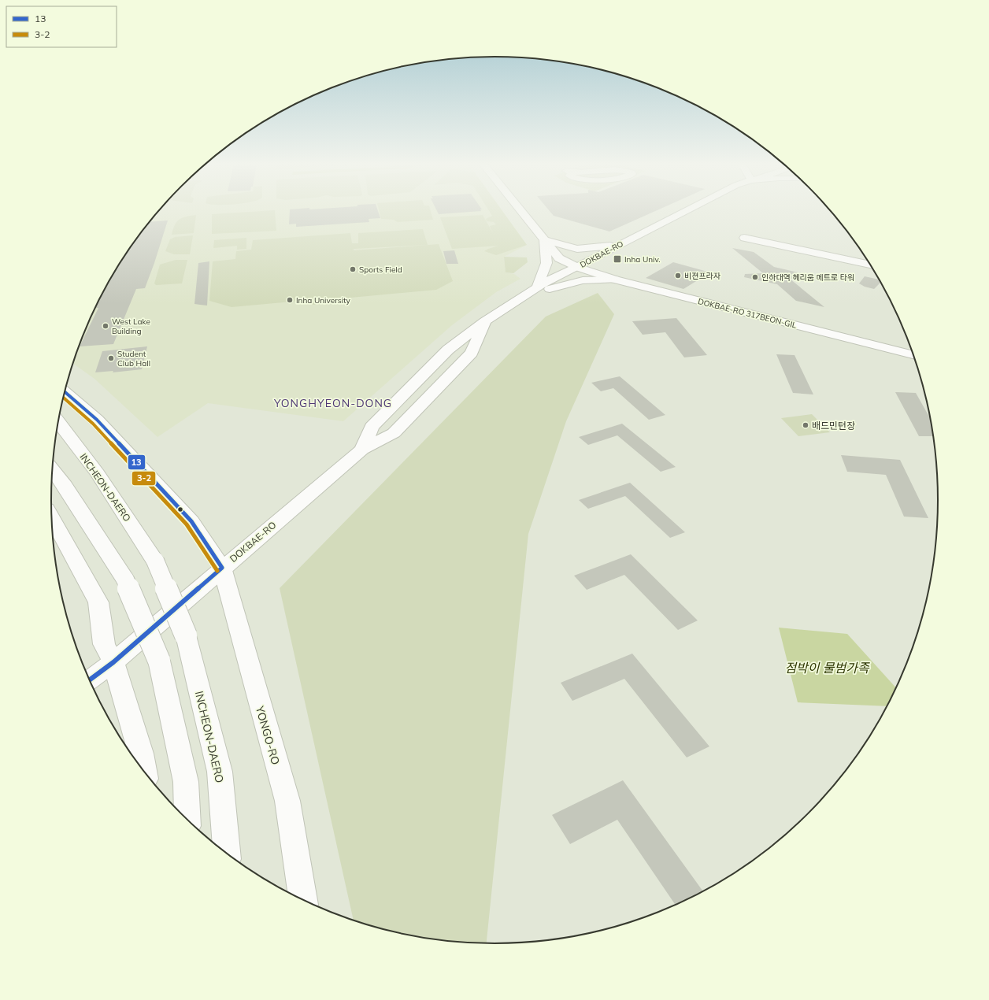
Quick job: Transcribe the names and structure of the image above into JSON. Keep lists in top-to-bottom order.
{
  "streets": {
    "main road": [
      "DOKBAE-RO",
      "DOKBAE-RO 317BEON-GIL",
      "INCHEON-DAERO",
      "YONGO-RO"
    ]
  },
  "crossings": [
    ["DOKBAE-RO", "DOKBAE-RO 317BEON-GIL"],
    ["DOKBAE-RO", "YONGO-RO"]
  ],
  "districts": ["YONGHYEON-DONG"],
  "water": ["점박이 물범가족"],
  "places": {
    "transit": ["Inha Univ."],
    "other": [
      "Sports Field",
      "비젼프라자",
      "인하대역 헤리움 메트로 타워",
      "Inha University",
      "West Lake Building",
      "Student Club Hall",
      "배드민턴장"
    ]
  },
  "lines": ["transit line 13", "transit line 3-2"],
  "legend": ["13", "3-2"]
}
